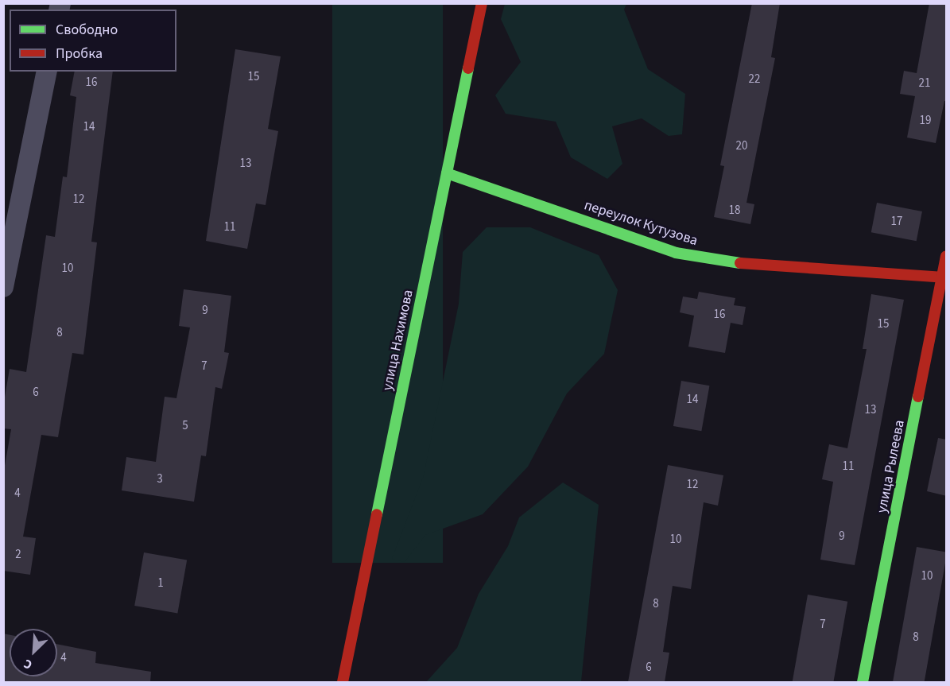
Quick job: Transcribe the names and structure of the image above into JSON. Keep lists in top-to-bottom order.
{
  "streets": {
    "street": ["переулок Кутузова", "улица Нахимова", "улица Рылеева"]
  },
  "crossings": [
    ["переулок Кутузова", "улица Нахимова"],
    ["переулок Кутузова", "улица Рылеева"]
  ],
  "house_numbers": [
    "15",
    "22",
    "16",
    "21",
    "19",
    "14",
    "20",
    "13",
    "12",
    "18",
    "17",
    "11",
    "10",
    "9",
    "16",
    "15",
    "8",
    "7",
    "6",
    "14",
    "13",
    "5",
    "11",
    "3",
    "12",
    "4",
    "9",
    "10",
    "2",
    "10",
    "1",
    "8",
    "7",
    "8",
    "4",
    "6"
  ],
  "legend": ["Свободно", "Пробка"],
  "north": "bottom left"
}
